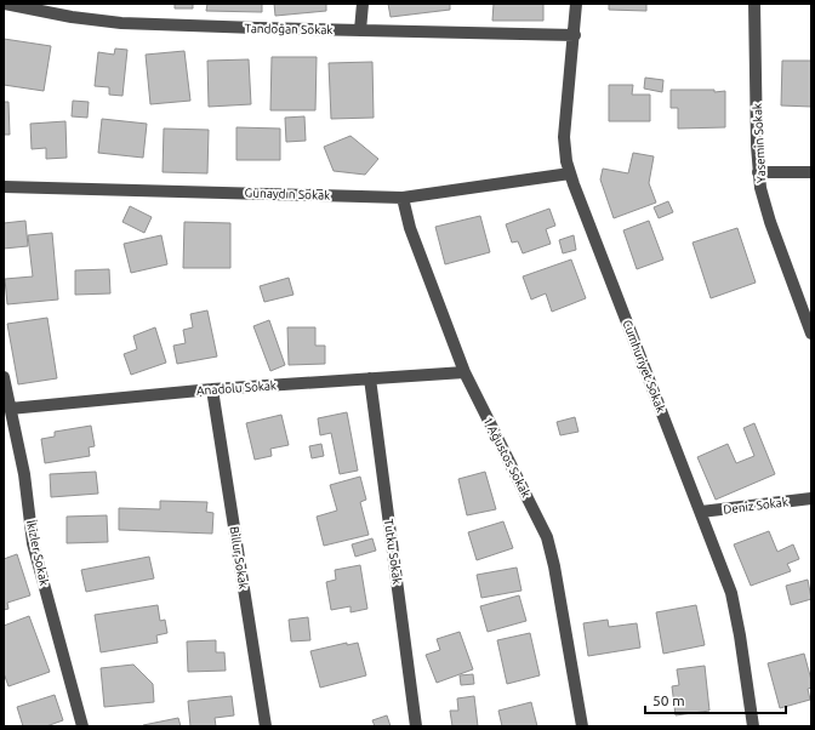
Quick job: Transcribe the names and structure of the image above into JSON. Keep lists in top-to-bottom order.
{
  "streets": {
    "street": [
      "Tandoğan Sokak",
      "Yasemin Sokak",
      "Günaydın Sokak",
      "Cumhuriyet Sokak",
      "Anadolu Sokak",
      "1 Ağustos Sokak",
      "Deniz Sokak",
      "Tutku Sokak",
      "İkizler Sokak",
      "Billur Sokak"
    ]
  },
  "crossings": [
    ["Tandoğan Sokak", "Cumhuriyet Sokak"],
    ["Günaydın Sokak", "Cumhuriyet Sokak"],
    ["Günaydın Sokak", "1 Ağustos Sokak"],
    ["Cumhuriyet Sokak", "Deniz Sokak"],
    ["Anadolu Sokak", "1 Ağustos Sokak"],
    ["Anadolu Sokak", "Tutku Sokak"],
    ["Anadolu Sokak", "İkizler Sokak"],
    ["Anadolu Sokak", "Billur Sokak"]
  ],
  "scale_bar": "50 m"
}
